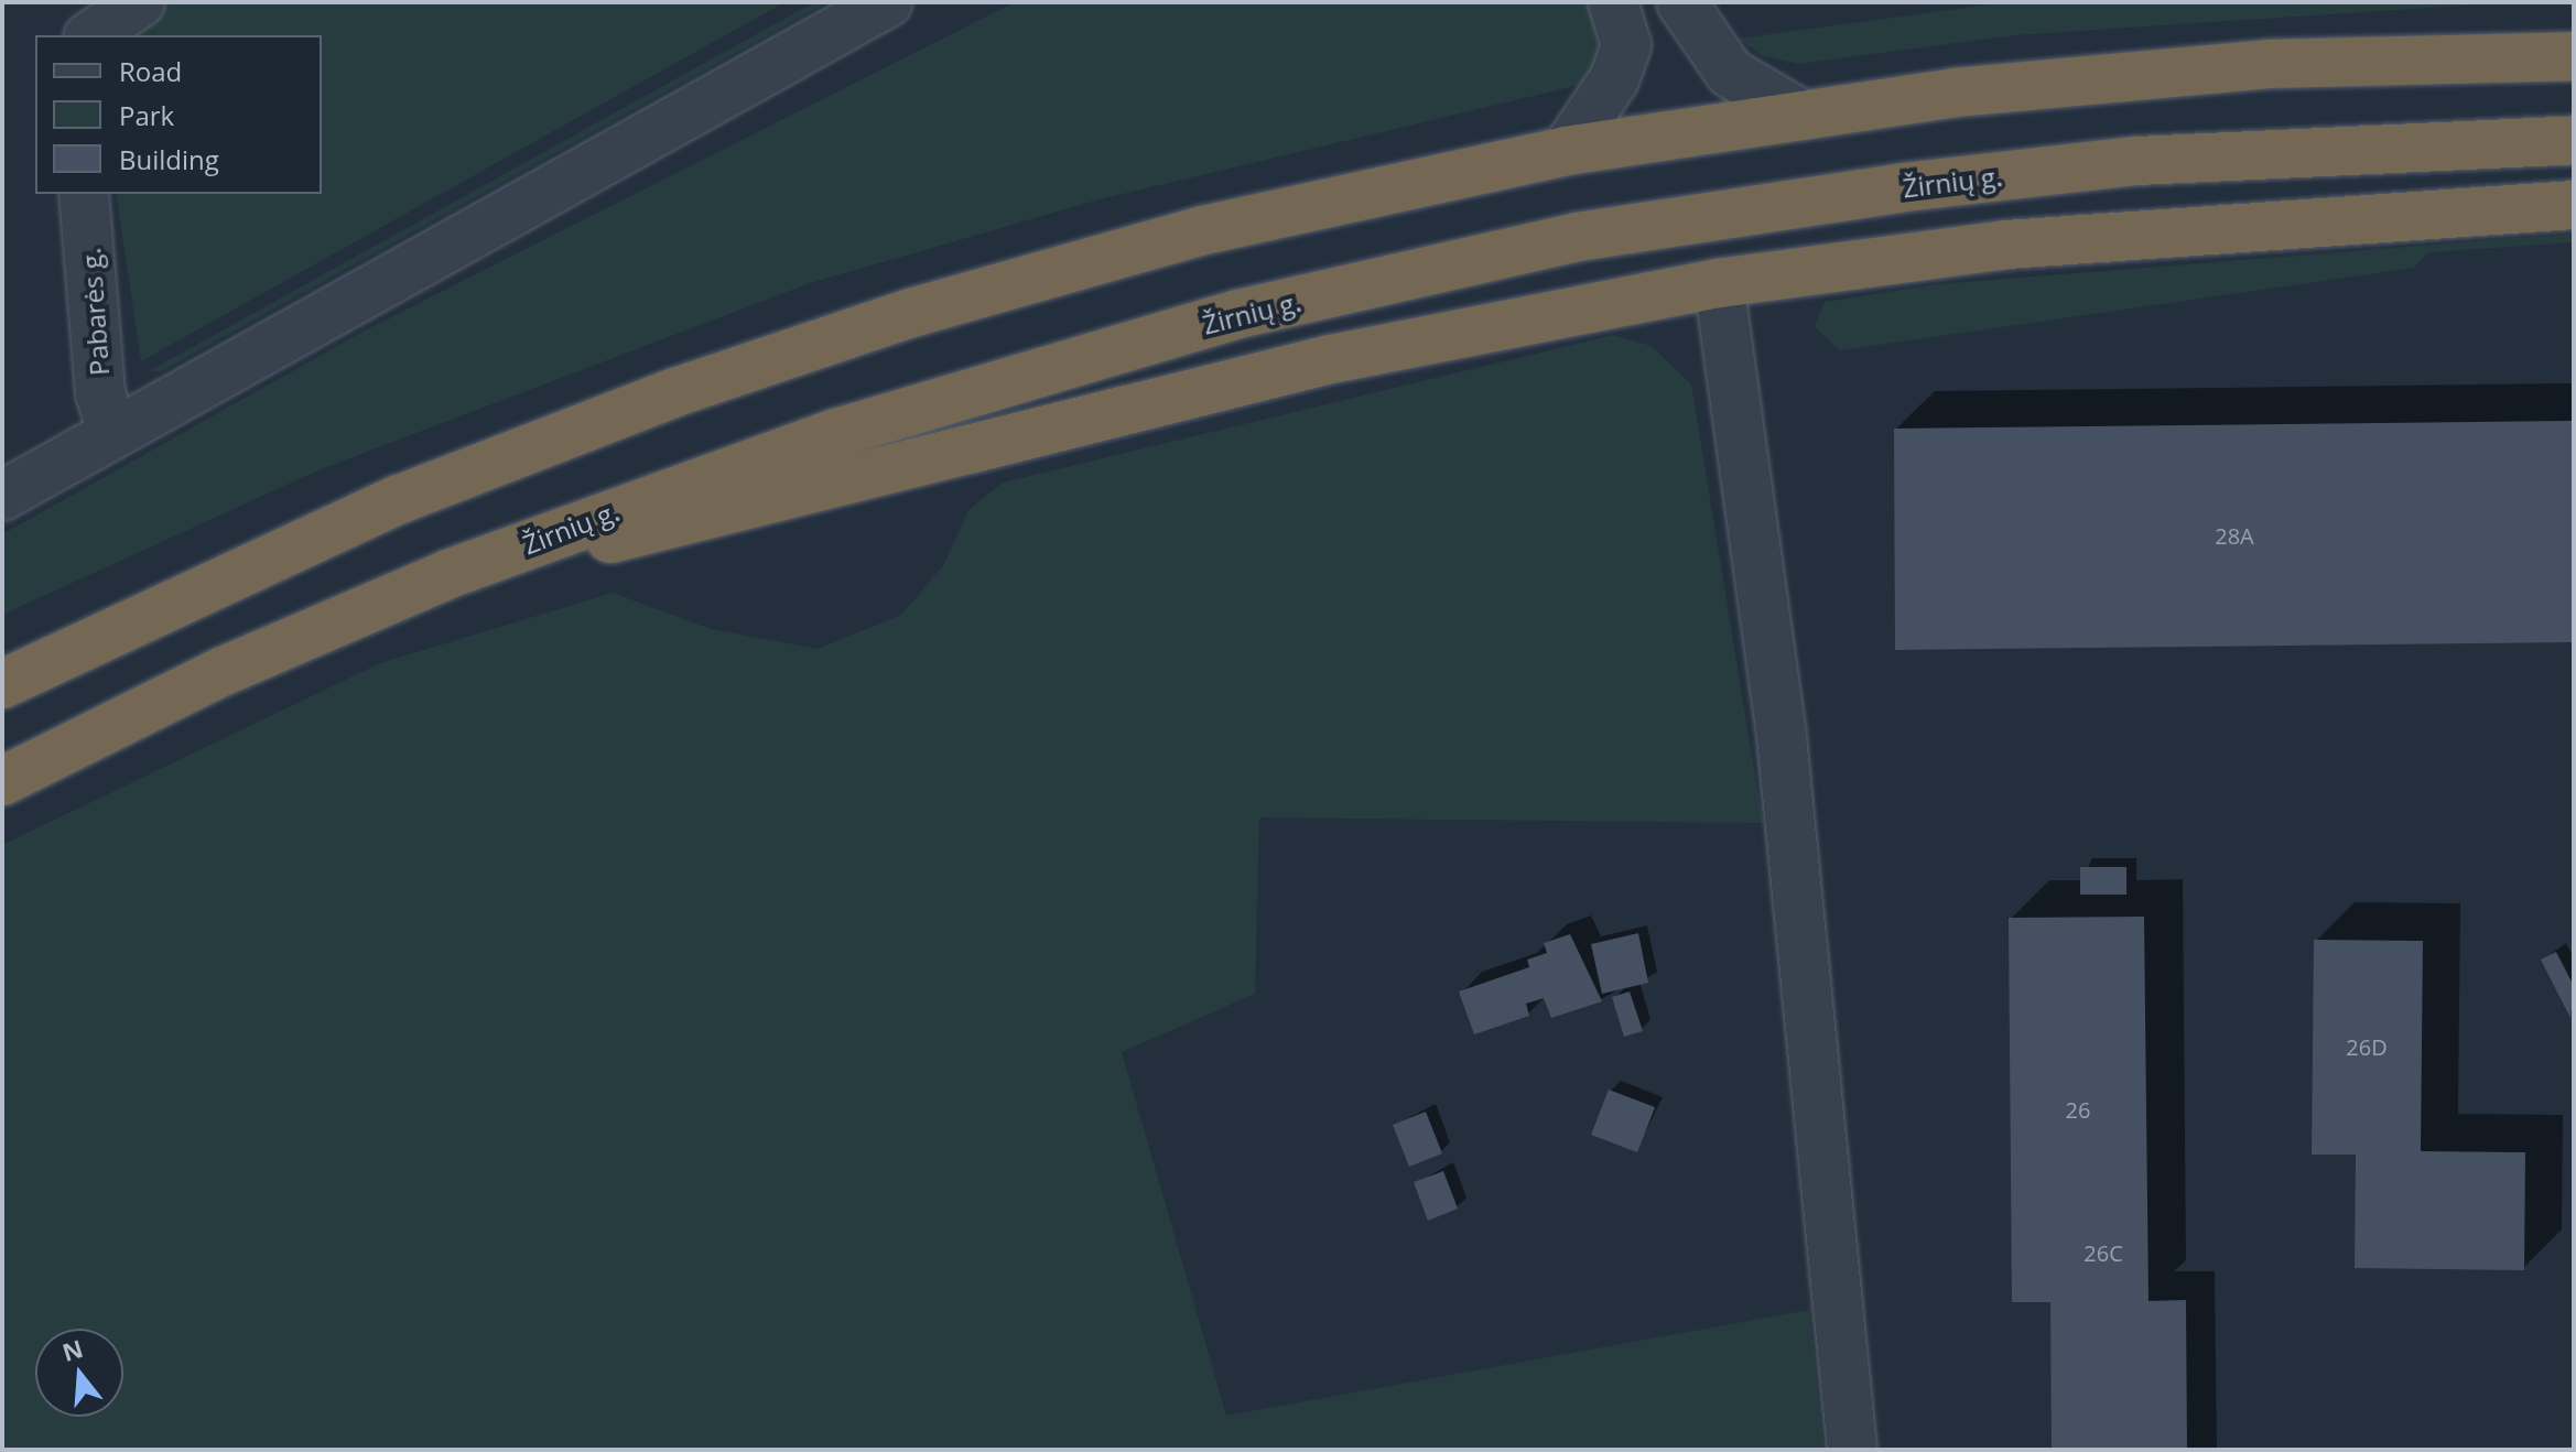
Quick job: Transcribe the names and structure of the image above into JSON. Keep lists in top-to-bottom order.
{
  "streets": {
    "highway": ["Žirnių g."],
    "street": ["Pabarės g."]
  },
  "house_numbers": [
    "28A",
    "26D",
    "26",
    "26C"
  ],
  "legend": ["Road", "Park", "Building"],
  "north": "top"
}
